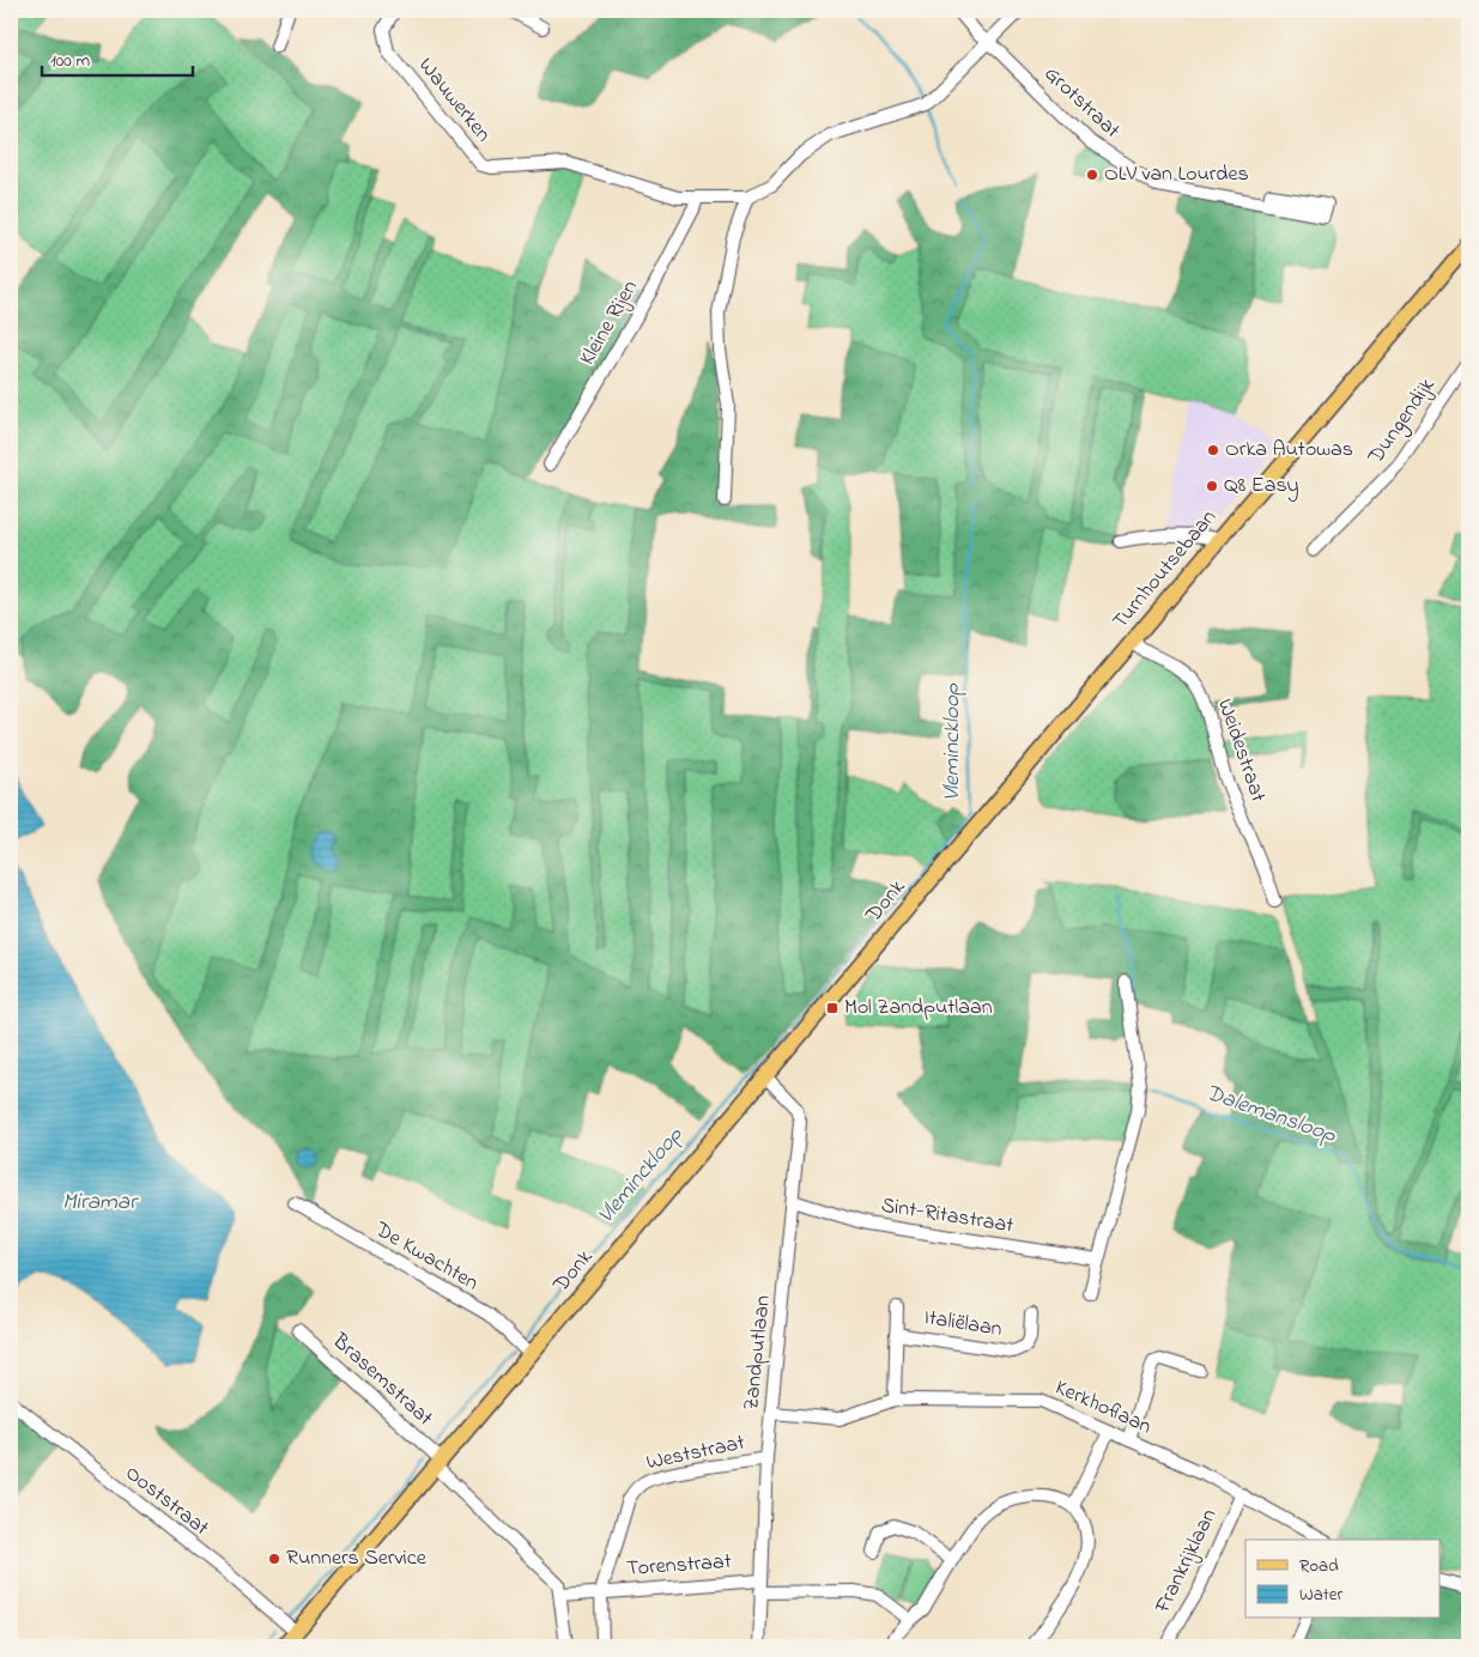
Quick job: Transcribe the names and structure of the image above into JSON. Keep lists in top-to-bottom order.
{
  "streets": {
    "main road": ["Turnhoutsebaan", "Donk"],
    "street": [
      "Wauwerken",
      "Grotstraat",
      "Kleine Rijen",
      "Dungendijk",
      "Weidestraat",
      "Sint-Ritastraat",
      "De Kwachten",
      "Italiëlaan",
      "Zandputlaan",
      "Brasemstraat",
      "Kerkhoflaan",
      "Weststraat",
      "Ooststraat",
      "Frankrijklaan",
      "Torenstraat"
    ]
  },
  "crossings": [
    ["Wauwerken", "Kleine Rijen"],
    ["Turnhoutsebaan", "Weidestraat"],
    ["Turnhoutsebaan", "Donk"],
    ["Donk", "De Kwachten"],
    ["Donk", "Zandputlaan"],
    ["Donk", "Brasemstraat"],
    ["Donk", "Ooststraat"],
    ["Sint-Ritastraat", "Zandputlaan"],
    ["Italiëlaan", "Kerkhoflaan"],
    ["Zandputlaan", "Kerkhoflaan"],
    ["Zandputlaan", "Weststraat"],
    ["Zandputlaan", "Torenstraat"],
    ["Brasemstraat", "Torenstraat"],
    ["Kerkhoflaan", "Frankrijklaan"],
    ["Weststraat", "Torenstraat"]
  ],
  "water": ["Vleminckloop", "Dalemansloop", "Miramar"],
  "places": {
    "other": [
      "OLV van Lourdes",
      "Orka Autowas",
      "Q8 Easy",
      "Runners Service"
    ],
    "transit": ["Mol Zandputlaan"]
  },
  "legend": ["Road", "Water"],
  "scale_bar": "100 m"
}
